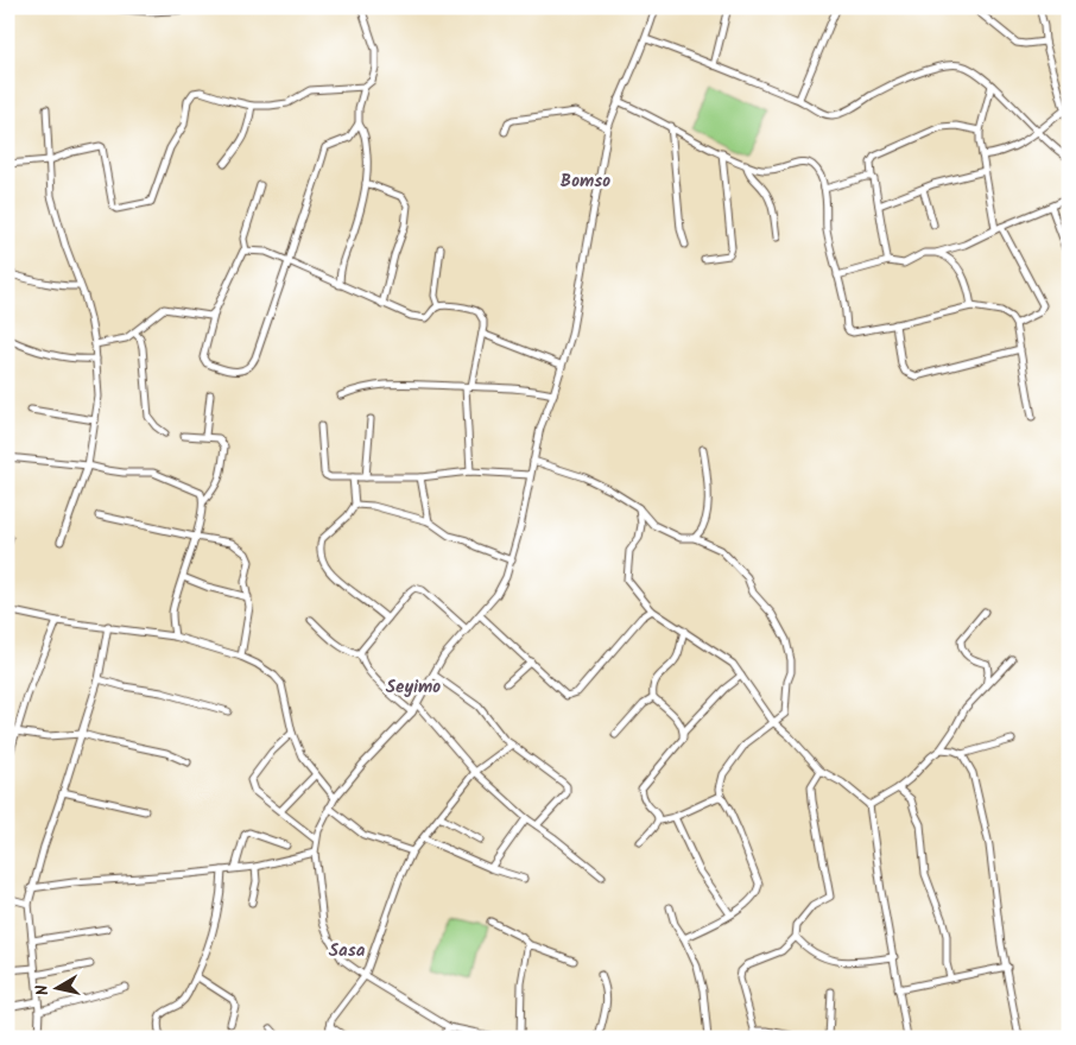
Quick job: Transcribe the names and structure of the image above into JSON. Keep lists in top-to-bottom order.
{
  "districts": ["Bomso", "Seyimo", "Sasa"],
  "north": "left"
}
